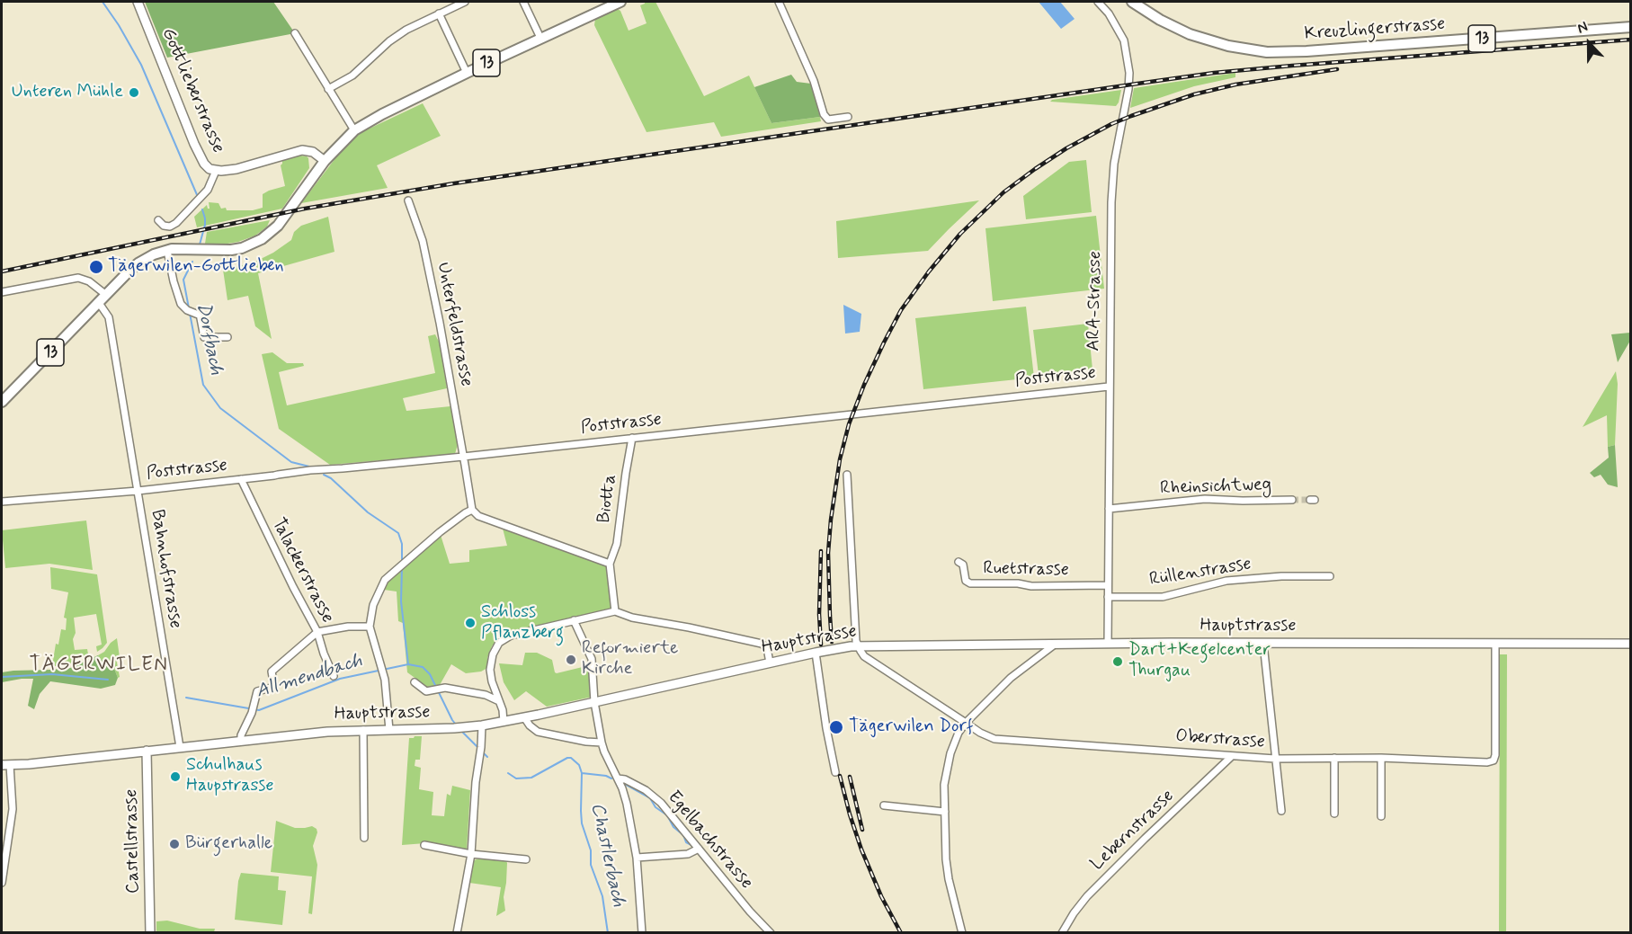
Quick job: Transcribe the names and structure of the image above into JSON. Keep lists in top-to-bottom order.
{
  "streets": {
    "main road": ["Kreuzlingerstrasse", "13"],
    "street": [
      "Gottlieberstrasse",
      "ARA-Strasse",
      "Unterfeldstrasse",
      "Poststrasse",
      "Rheinsichtweg",
      "Biotta",
      "Bahnhofstrasse",
      "Ruetstrasse",
      "Talackerstrasse",
      "Rüllenstrasse",
      "Hauptstrasse",
      "Oberstrasse",
      "Lebernstrasse",
      "Egelbachstrasse",
      "Castellstrasse"
    ]
  },
  "crossings": [
    ["13", "Gottlieberstrasse"],
    ["13", "Bahnhofstrasse"],
    ["ARA-Strasse", "Poststrasse"],
    ["ARA-Strasse", "Rheinsichtweg"],
    ["ARA-Strasse", "Ruetstrasse"],
    ["ARA-Strasse", "Rüllenstrasse"],
    ["ARA-Strasse", "Hauptstrasse"],
    ["Unterfeldstrasse", "Poststrasse"],
    ["Poststrasse", "Biotta"],
    ["Poststrasse", "Bahnhofstrasse"],
    ["Poststrasse", "Talackerstrasse"],
    ["Bahnhofstrasse", "Hauptstrasse"],
    ["Hauptstrasse", "Oberstrasse"],
    ["Hauptstrasse", "Castellstrasse"],
    ["Oberstrasse", "Lebernstrasse"]
  ],
  "districts": ["TÄGERWILEN"],
  "water": ["Dorfbach", "Allmendbach", "Chastlerbach"],
  "places": [
    "Unteren Mühle",
    "Tägerwilen-Gottlieben",
    "Schloss Pflanzberg",
    "Reformierte Kirche",
    "Dart+Kegelcenter Thurgau",
    "Tägerwilen Dorf",
    "Schulhaus Haupstrasse",
    "Bürgerhalle"
  ],
  "north": "top"
}
